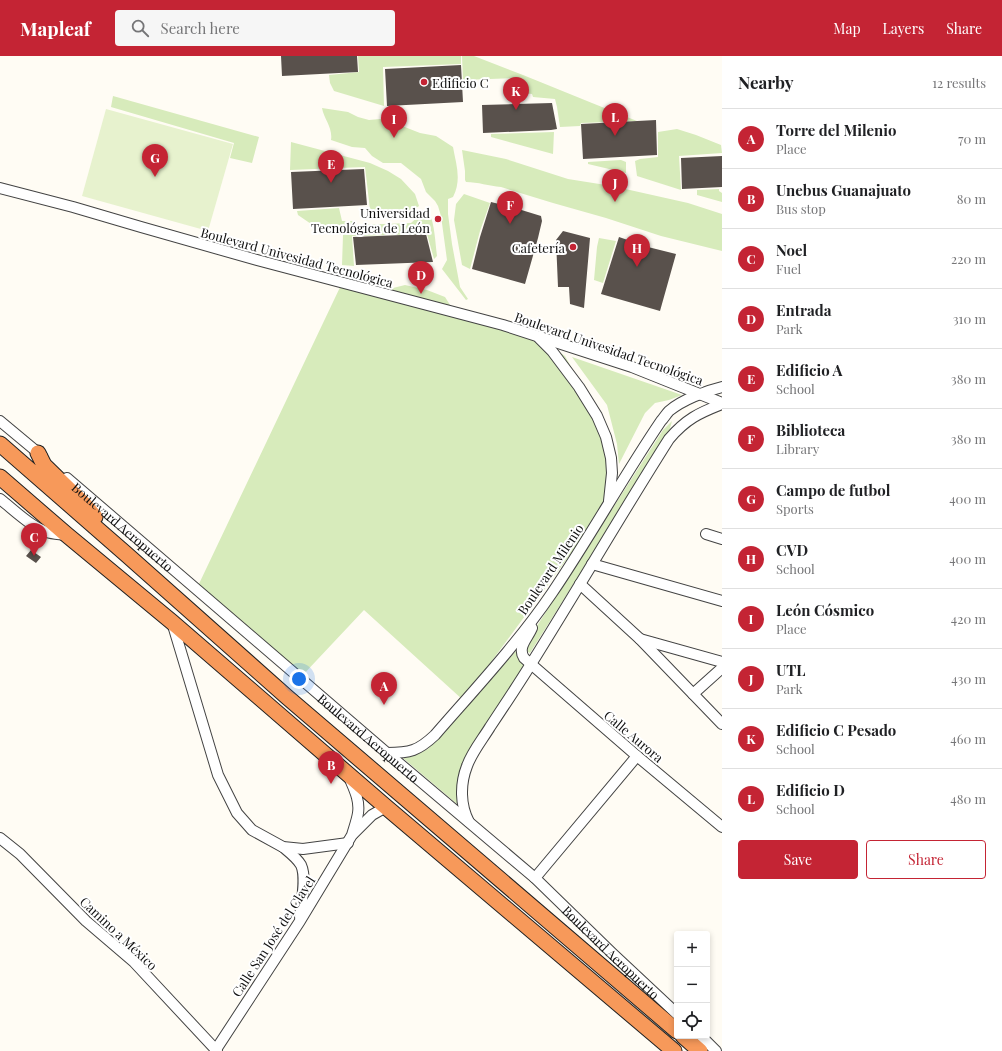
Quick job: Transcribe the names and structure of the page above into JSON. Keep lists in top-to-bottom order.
{
  "streets": {
    "highway": ["Boulevard Aeropuerto"],
    "street": [
      "Boulevard Univesidad Tecnológica",
      "Boulevard Milenio",
      "Calle Aurora",
      "Camino a México",
      "Calle San José del Clavel"
    ]
  },
  "crossings": [
    ["Boulevard Univesidad Tecnológica", "Boulevard Milenio"],
    ["Boulevard Aeropuerto", "Boulevard Milenio"],
    ["Boulevard Milenio", "Calle Aurora"],
    ["Camino a México", "Calle San José del Clavel"]
  ],
  "places": ["Edificio C", "Universidad Tecnológica de León", "Cafetería"],
  "page": {
    "header": "Mapleaf",
    "search": "Search here",
    "nav": ["Map", "Layers", "Share"],
    "heading": ["Nearby", "12 results"],
    "pins": [
      "K",
      "L",
      "I",
      "G",
      "E",
      "J",
      "F",
      "H",
      "D",
      "C",
      "A",
      "B"
    ],
    "list": [
      {
        "mark": "A",
        "name": "Torre del Milenio",
        "note": "Place",
        "value": "70 m"
      },
      {
        "mark": "B",
        "name": "Unebus Guanajuato",
        "note": "Bus stop",
        "value": "80 m"
      },
      {
        "mark": "C",
        "name": "Noel",
        "note": "Fuel",
        "value": "220 m"
      },
      {
        "mark": "D",
        "name": "Entrada",
        "note": "Park",
        "value": "310 m"
      },
      {
        "mark": "E",
        "name": "Edificio A",
        "note": "School",
        "value": "380 m"
      },
      {
        "mark": "F",
        "name": "Biblioteca",
        "note": "Library",
        "value": "380 m"
      },
      {
        "mark": "G",
        "name": "Campo de futbol",
        "note": "Sports",
        "value": "400 m"
      },
      {
        "mark": "H",
        "name": "CVD",
        "note": "School",
        "value": "400 m"
      },
      {
        "mark": "I",
        "name": "León Cósmico",
        "note": "Place",
        "value": "420 m"
      },
      {
        "mark": "J",
        "name": "UTL",
        "note": "Park",
        "value": "430 m"
      },
      {
        "mark": "K",
        "name": "Edificio C Pesado",
        "note": "School",
        "value": "460 m"
      },
      {
        "mark": "L",
        "name": "Edificio D",
        "note": "School",
        "value": "480 m"
      }
    ],
    "buttons": ["Save", "Share"],
    "map_buttons": ["+", "−"]
  }
}
